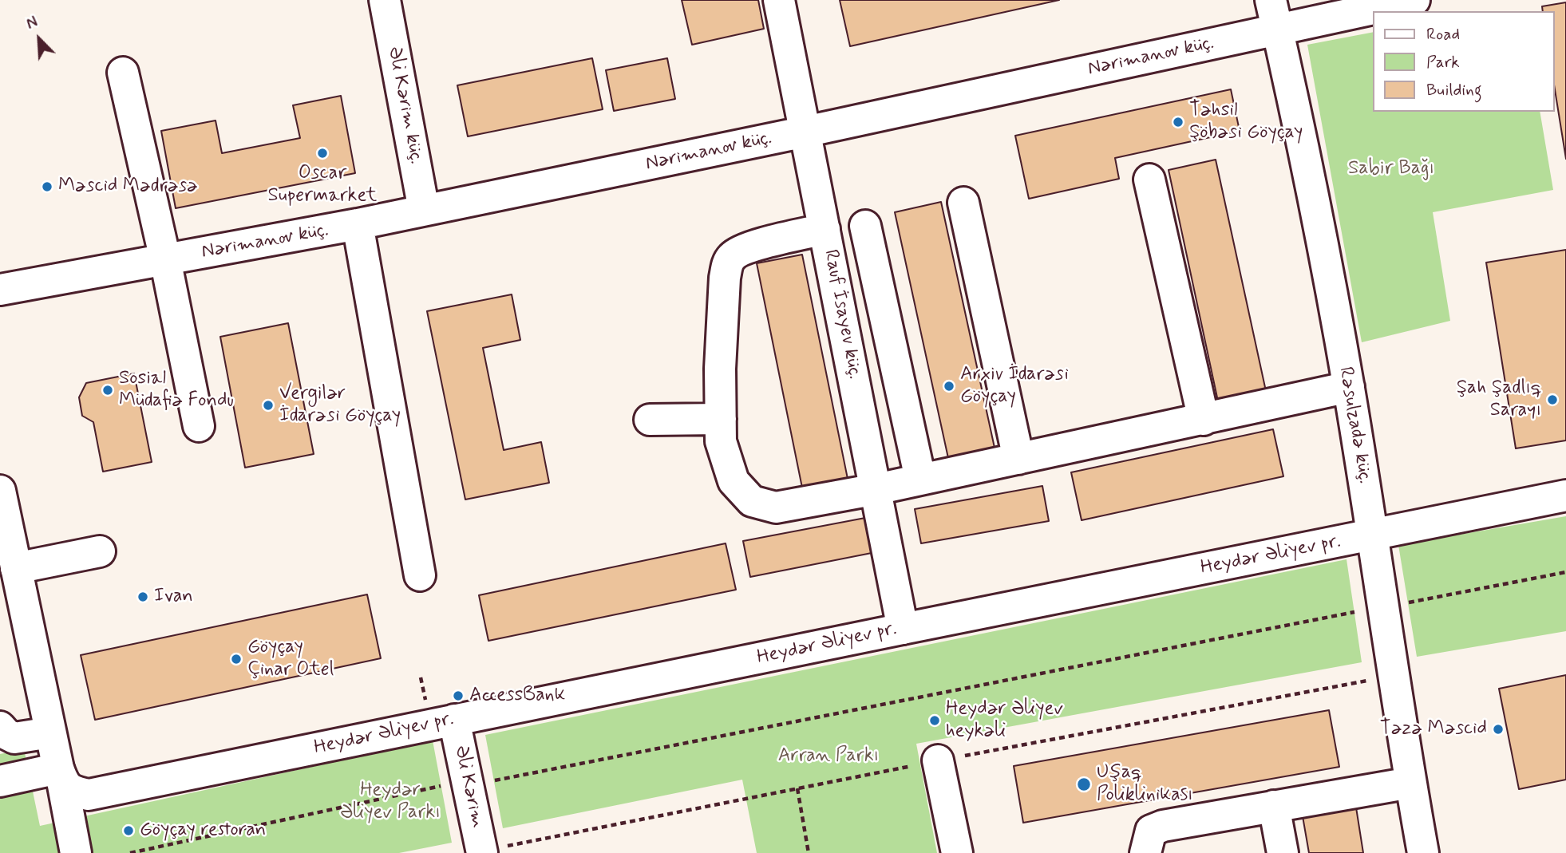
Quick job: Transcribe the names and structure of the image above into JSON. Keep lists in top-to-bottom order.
{
  "streets": {
    "street": [
      "Nərimanov küç.",
      "Əli Kərim küç.",
      "Rauf İsayev küç.",
      "Rəsulzadə küç.",
      "Heydər Əliyev pr.",
      "Əli Kərim"
    ]
  },
  "crossings": [
    ["Nərimanov küç.", "Əli Kərim küç."],
    ["Nərimanov küç.", "Rauf İsayev küç."],
    ["Nərimanov küç.", "Rəsulzadə küç."],
    ["Rauf İsayev küç.", "Heydər Əliyev pr."],
    ["Rəsulzadə küç.", "Heydər Əliyev pr."],
    ["Heydər Əliyev pr.", "Əli Kərim"]
  ],
  "parks": ["Sabir Bağı", "Arran Parkı", "Heydər Əliyev Parkı"],
  "places": [
    "Təhsil Şöbəsi Göyçay",
    "Oscar Supermarket",
    "Məscid Mədrəsə",
    "Arxiv İdarəsi Göyçay",
    "Sosial Müdafiə Fondu",
    "Şah Şadlıq Sarayı",
    "Vergilər İdarəsi Göyçay",
    "Ivan",
    "Göyçay Çinar Otel",
    "AccessBank",
    "Heydər Əliyev heykəli",
    "Təzə Məscid",
    "Uşaq Poliklinikası",
    "Göyçay restoran"
  ],
  "legend": ["Road", "Park", "Building"],
  "north": "top left"
}
